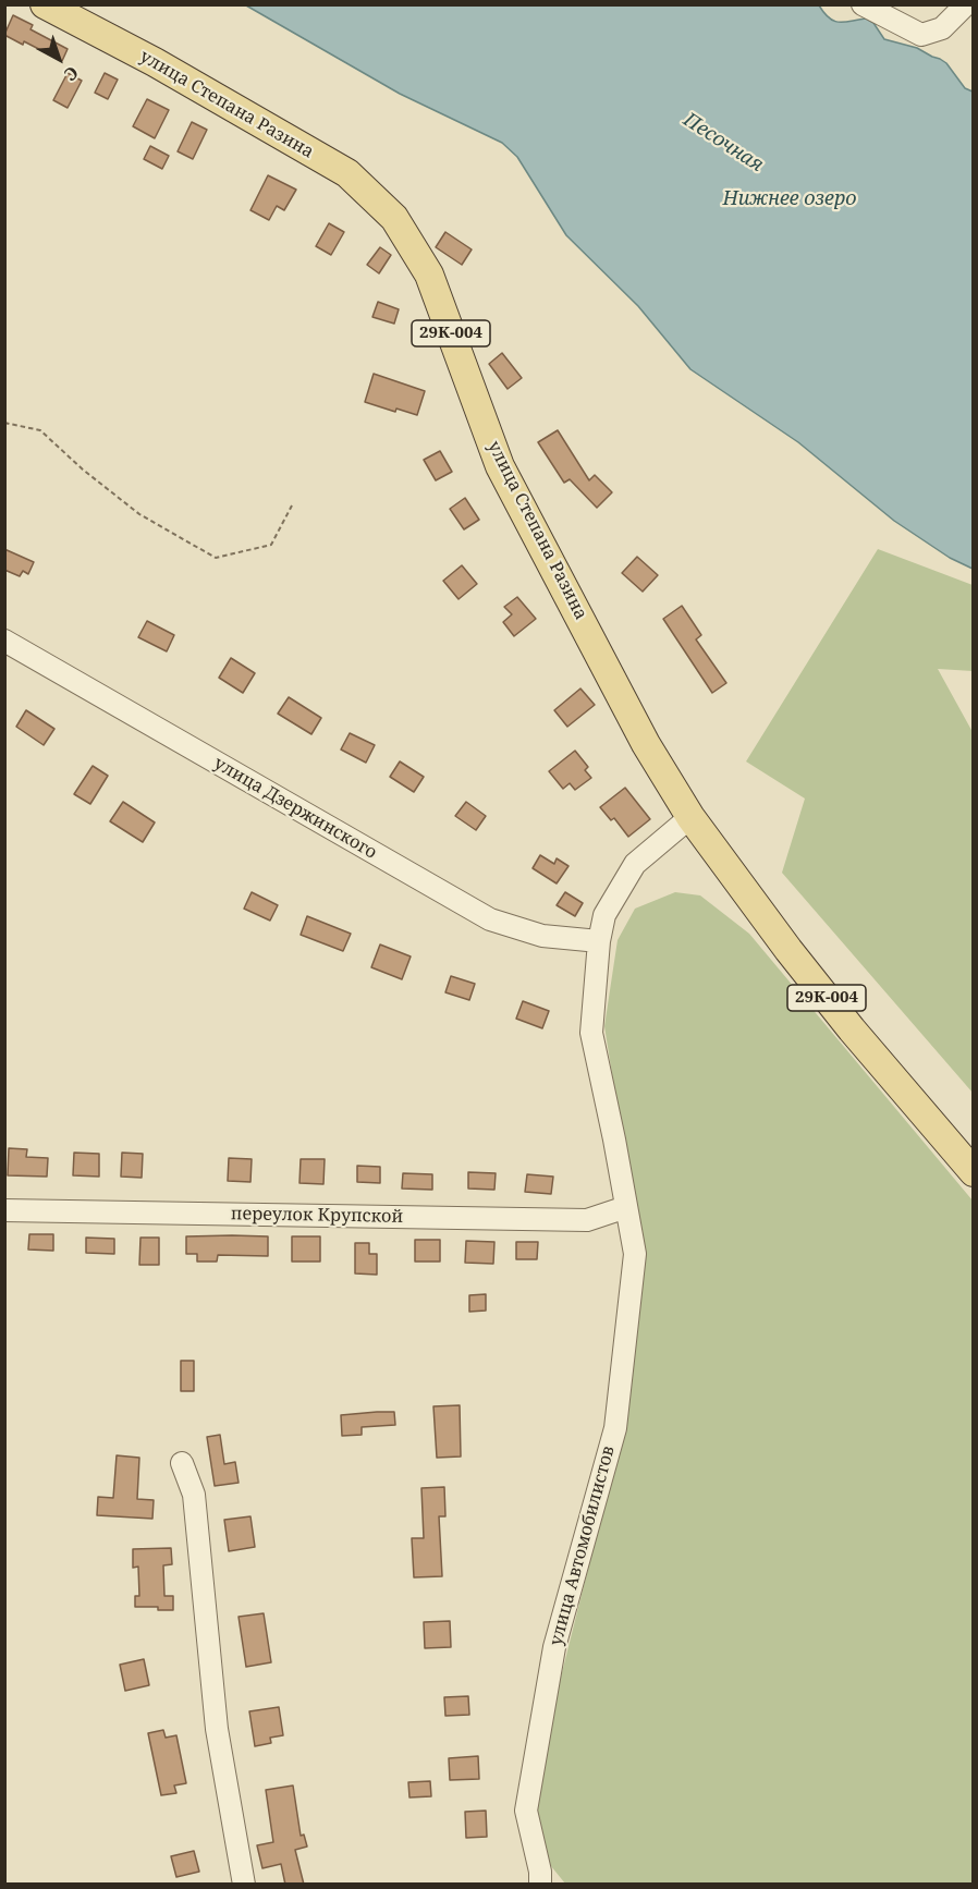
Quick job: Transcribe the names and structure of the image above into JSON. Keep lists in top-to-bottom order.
{
  "streets": {
    "main road": ["улица Степана Разина", "29К-004"],
    "street": ["улица Дзержинского", "переулок Крупской", "улица Автомобилистов"]
  },
  "crossings": [
    ["улица Степана Разина", "29К-004"],
    ["улица Степана Разина", "улица Автомобилистов"],
    ["29К-004", "улица Автомобилистов"],
    ["улица Дзержинского", "улица Автомобилистов"],
    ["переулок Крупской", "улица Автомобилистов"]
  ],
  "water": ["Песочная", "Нижнее озеро"],
  "north": "bottom right"
}
